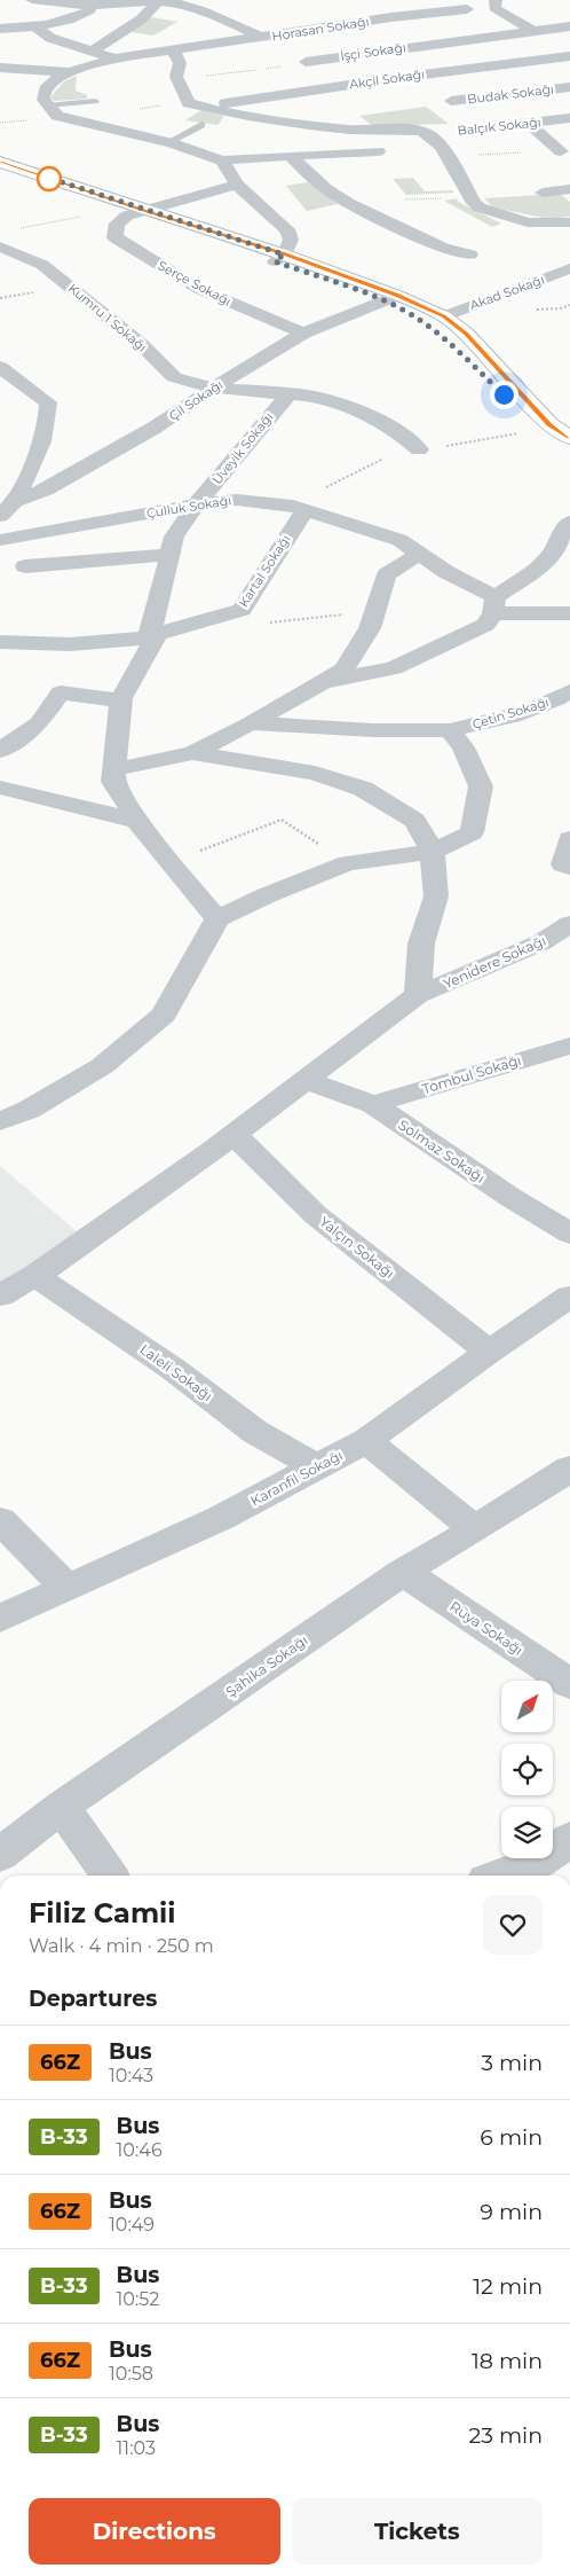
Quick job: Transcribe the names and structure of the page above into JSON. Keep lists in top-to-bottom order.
{
  "streets": {
    "street": [
      "Horasan Sokağı",
      "İşçi Sokağı",
      "Akçil Sokağı",
      "Budak Sokağı",
      "Balçık Sokağı",
      "Serçe Sokağı",
      "Akad Sokağı",
      "Kumru 1 Sokağı",
      "Çil Sokağı",
      "Üveyik Sokağı",
      "Çulluk Sokağı",
      "Kartal Sokağı",
      "Çetin Sokağı",
      "Yenidere Sokağı",
      "Tombul Sokağı",
      "Solmaz Sokağı",
      "Yalçın Sokağı",
      "Laleli Sokağı",
      "Karanfil Sokağı",
      "Rüya Sokağı",
      "Şahika Sokağı"
    ]
  },
  "crossings": [
    ["Serçe Sokağı", "Çil Sokağı"],
    ["Kumru 1 Sokağı", "Çil Sokağı"],
    ["Kumru 1 Sokağı", "Üveyik Sokağı"],
    ["Çil Sokağı", "Üveyik Sokağı"],
    ["Üveyik Sokağı", "Çulluk Sokağı"],
    ["Üveyik Sokağı", "Kartal Sokağı"],
    ["Çulluk Sokağı", "Kartal Sokağı"],
    ["Yenidere Sokağı", "Solmaz Sokağı"],
    ["Yenidere Sokağı", "Yalçın Sokağı"],
    ["Yenidere Sokağı", "Laleli Sokağı"],
    ["Tombul Sokağı", "Solmaz Sokağı"],
    ["Yalçın Sokağı", "Karanfil Sokağı"],
    ["Laleli Sokağı", "Karanfil Sokağı"],
    ["Rüya Sokağı", "Şahika Sokağı"]
  ],
  "lines": ["bus line 66Z"],
  "north": "top right",
  "page": {
    "heading": [
      ["Filiz Camii", "Walk · 4 min · 250 m"],
      "Departures"
    ],
    "list": [
      {
        "mark": "66Z",
        "name": "Bus",
        "note": "10:43",
        "value": "3 min"
      },
      {
        "mark": "B-33",
        "name": "Bus",
        "note": "10:46",
        "value": "6 min"
      },
      {
        "mark": "66Z",
        "name": "Bus",
        "note": "10:49",
        "value": "9 min"
      },
      {
        "mark": "B-33",
        "name": "Bus",
        "note": "10:52",
        "value": "12 min"
      },
      {
        "mark": "66Z",
        "name": "Bus",
        "note": "10:58",
        "value": "18 min"
      },
      {
        "mark": "B-33",
        "name": "Bus",
        "note": "11:03",
        "value": "23 min"
      }
    ],
    "buttons": ["Directions", "Tickets"]
  }
}
